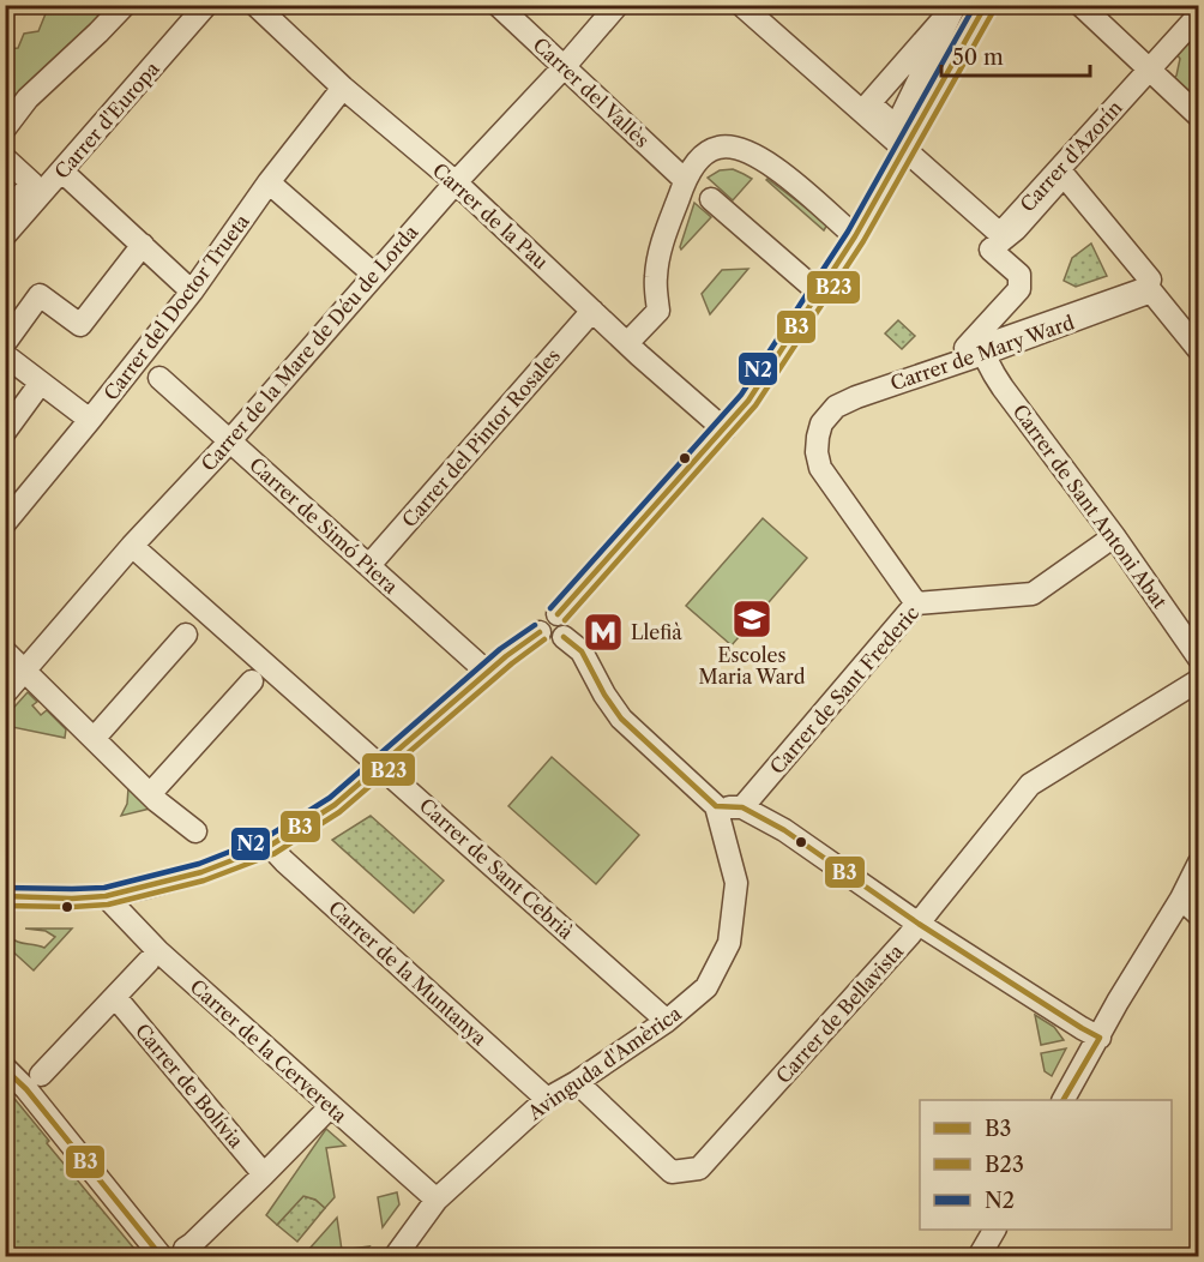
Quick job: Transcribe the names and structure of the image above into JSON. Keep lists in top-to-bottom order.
{
  "streets": {
    "street": [
      "Carrer del Vallès",
      "Carrer d'Europa",
      "Carrer d'Azorín",
      "Carrer de la Pau",
      "Carrer del Doctor Trueta",
      "Carrer de la Mare de Déu de Lorda",
      "Carrer de Mary Ward",
      "Carrer del Pintor Rosales",
      "Carrer de Sant Antoni Abat",
      "Carrer de Simó Piera",
      "Carrer de Sant Frederic",
      "Carrer de Sant Cebrià",
      "Carrer de la Muntanya",
      "Carrer de Bellavista",
      "Carrer de la Cervereta",
      "Avinguda d'Amèrica",
      "Carrer de Bolívia"
    ]
  },
  "crossings": [
    ["Carrer del Vallès", "Carrer de la Mare de Déu de Lorda"],
    ["Carrer de la Pau", "Carrer del Doctor Trueta"],
    ["Carrer de la Pau", "Carrer de la Mare de Déu de Lorda"],
    ["Carrer de la Pau", "Carrer del Pintor Rosales"],
    ["Carrer de la Mare de Déu de Lorda", "Carrer de Simó Piera"],
    ["Carrer de la Mare de Déu de Lorda", "Carrer de Sant Cebrià"],
    ["Carrer de Mary Ward", "Carrer de Sant Antoni Abat"],
    ["Carrer de Mary Ward", "Carrer de Sant Frederic"],
    ["Carrer del Pintor Rosales", "Carrer de Simó Piera"],
    ["Carrer de Sant Antoni Abat", "Carrer de Sant Frederic"],
    ["Carrer de Sant Cebrià", "Avinguda d'Amèrica"],
    ["Carrer de la Muntanya", "Avinguda d'Amèrica"],
    ["Carrer de Bellavista", "Avinguda d'Amèrica"],
    ["Carrer de la Cervereta", "Avinguda d'Amèrica"]
  ],
  "places": {
    "school or university": ["Escoles Maria Ward"],
    "metro station": ["Llefià"]
  },
  "lines": ["transit line B3", "transit line N2", "transit line B23"],
  "legend": ["B3", "B23", "N2"],
  "scale_bar": "50 m"
}
